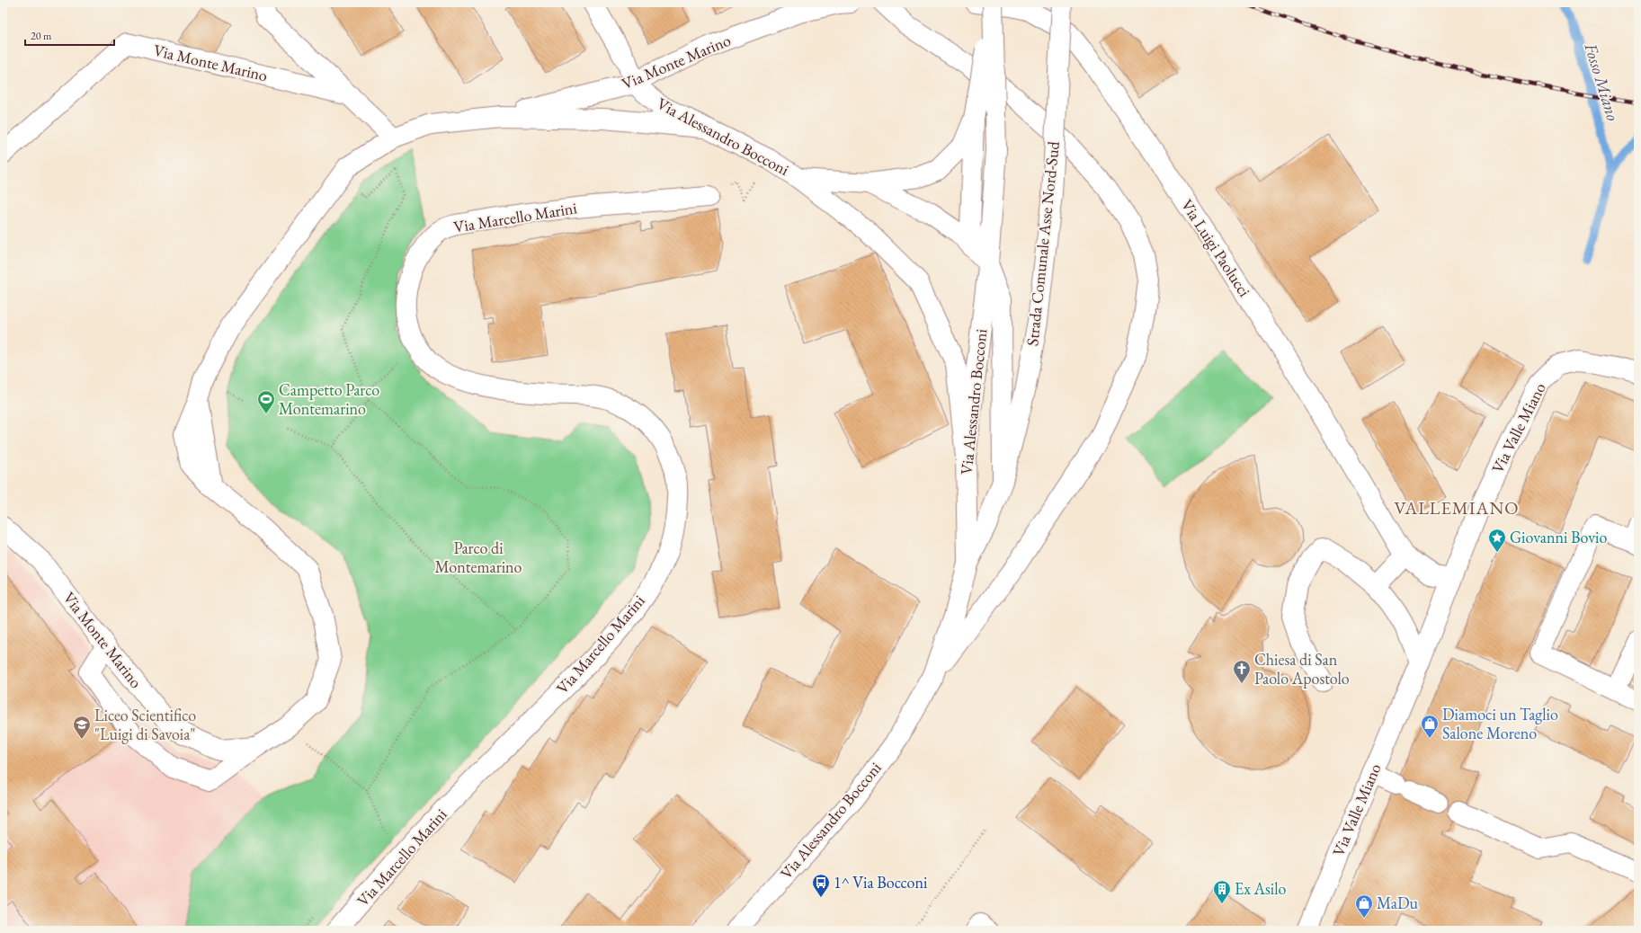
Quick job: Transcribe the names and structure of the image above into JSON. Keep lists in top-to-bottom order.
{
  "streets": {
    "main road": [
      "Via Monte Marino",
      "Via Alessandro Bocconi",
      "Via Marcello Marini",
      "Strada Comunale Asse Nord-Sud",
      "Via Luigi Paolucci",
      "Via Valle Miano"
    ]
  },
  "crossings": [
    ["Via Monte Marino", "Via Alessandro Bocconi"],
    ["Via Alessandro Bocconi", "Strada Comunale Asse Nord-Sud"]
  ],
  "districts": ["VALLEMIANO"],
  "water": ["Fosso Miano"],
  "parks": ["Parco di Montemarino"],
  "places": {
    "sports": ["Campetto Parco Montemarino"],
    "place": ["Giovanni Bovio"],
    "church": ["Chiesa di San Paolo Apostolo"],
    "shop": ["Diamoci un Taglio Salone Moreno", "MaDu"],
    "school or university": ["Liceo Scientifico \"Luigi di Savoia\""],
    "bus stop": ["1^ Via Bocconi"],
    "building": ["Ex Asilo"]
  },
  "scale_bar": "20 m"
}
